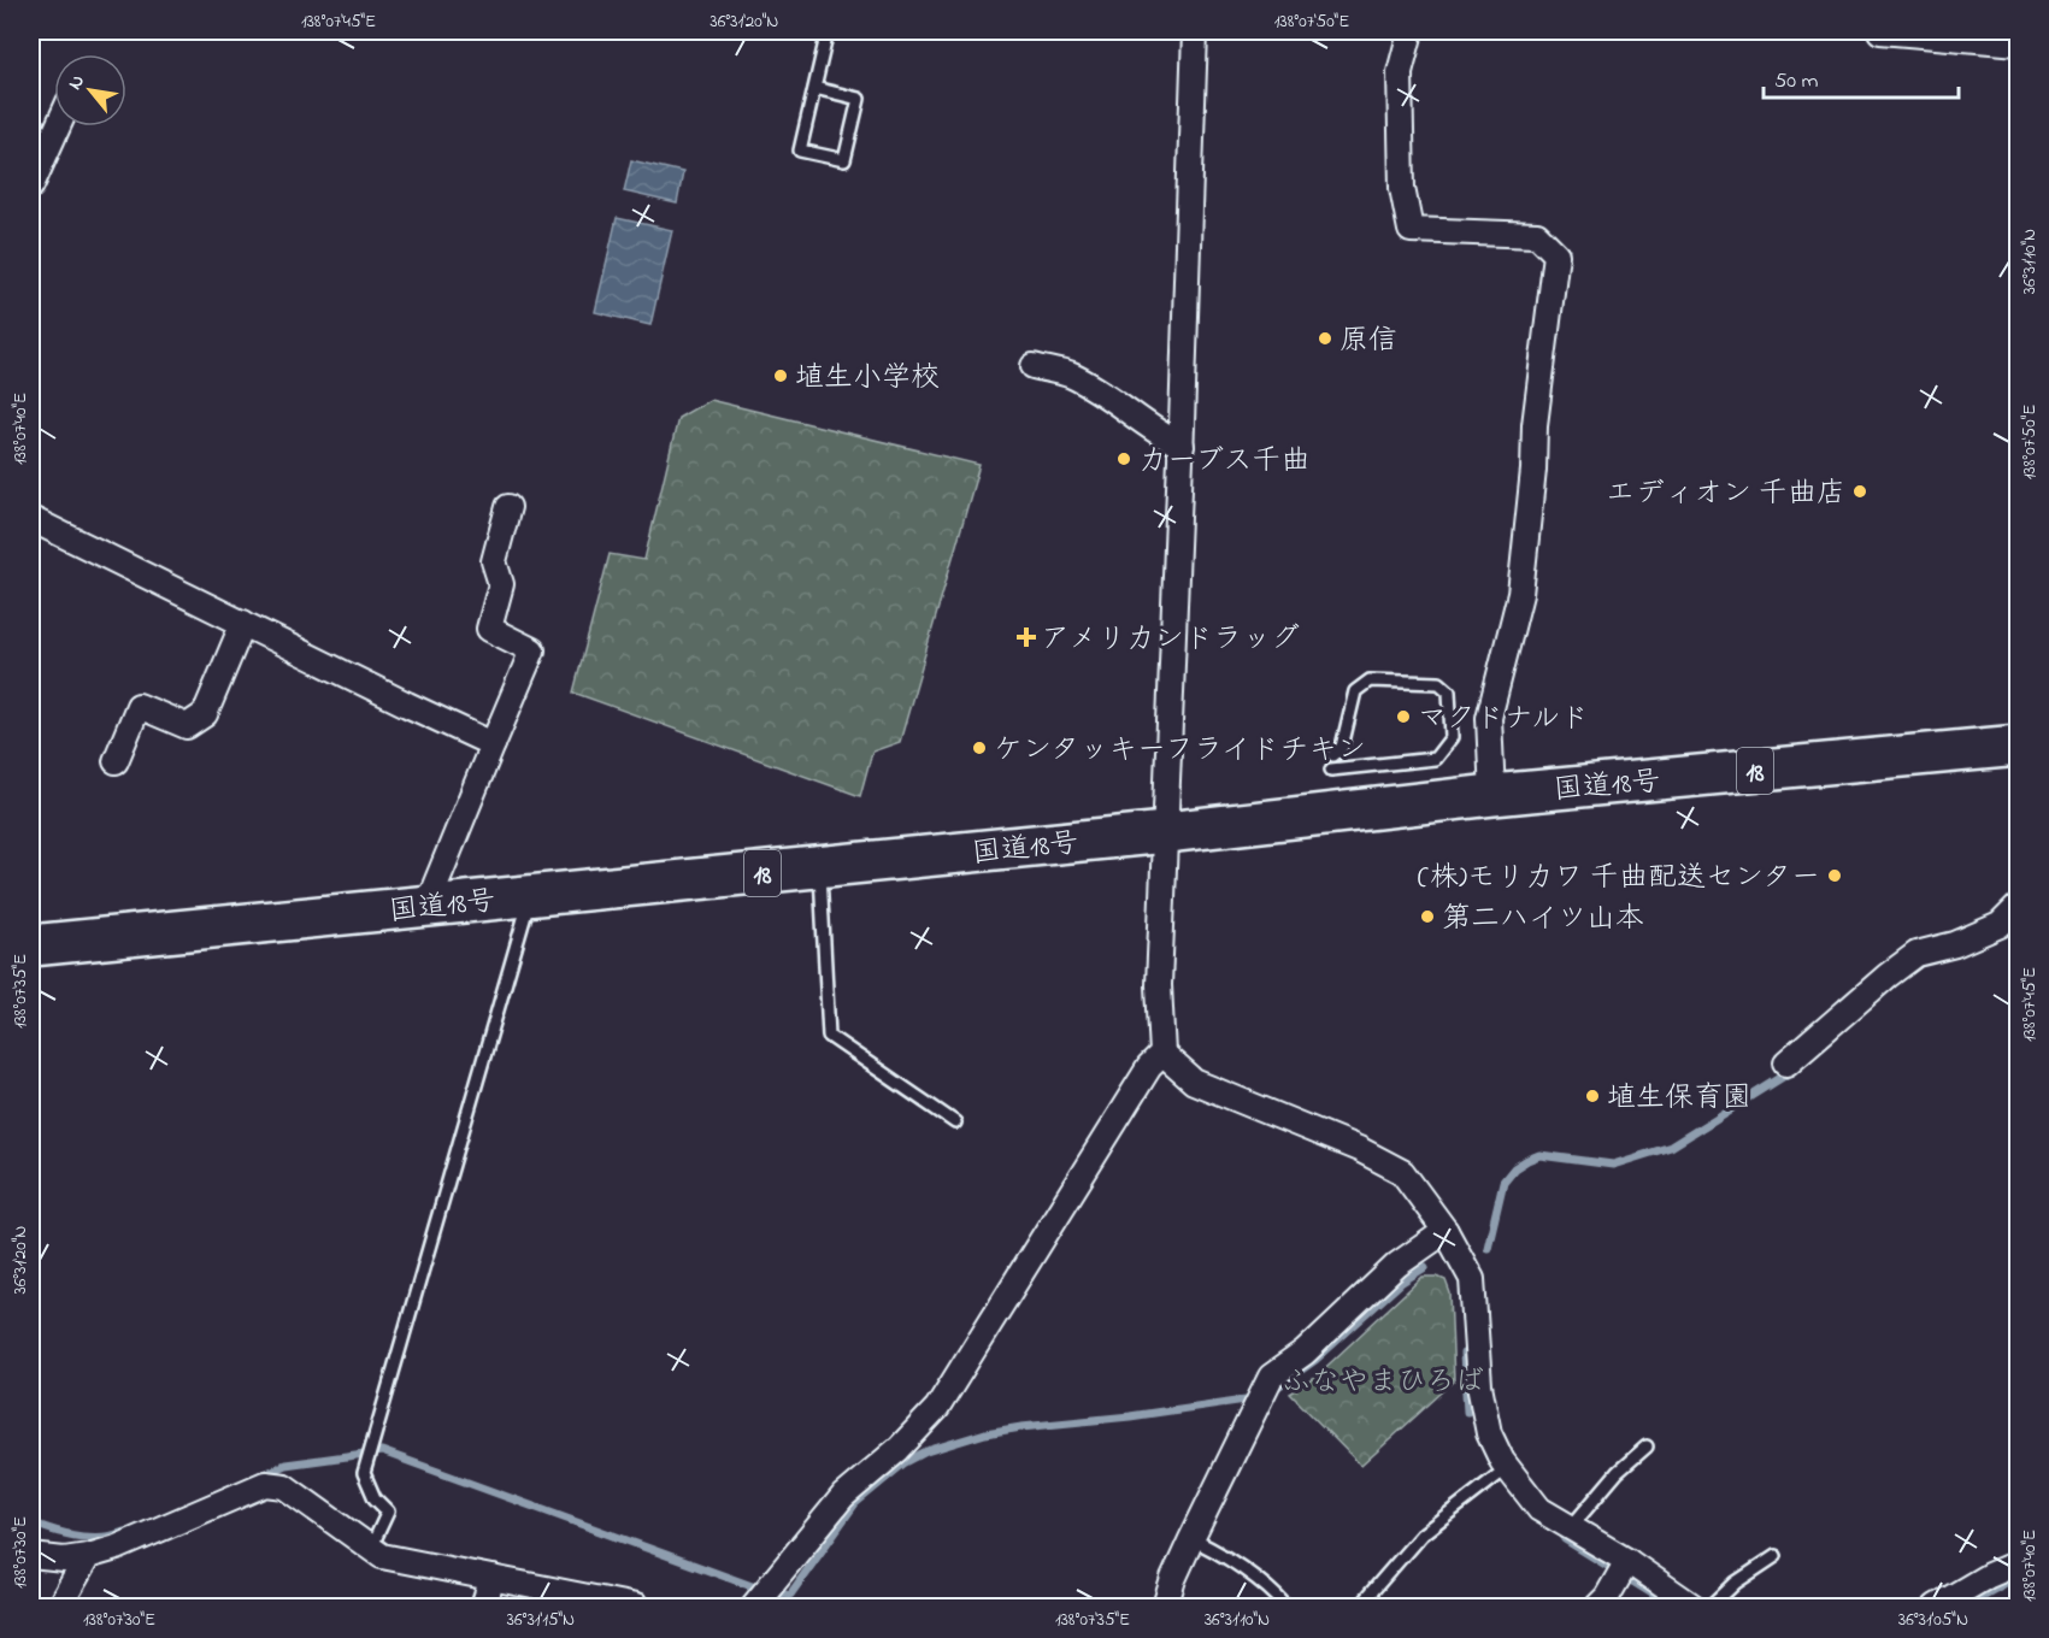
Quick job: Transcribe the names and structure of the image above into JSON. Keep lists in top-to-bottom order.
{
  "streets": {
    "highway": ["18", "国道18号"]
  },
  "parks": ["ふなやまひろば"],
  "places": {
    "other": [
      "原信",
      "埴生小学校",
      "カーブス千曲",
      "エディオン 千曲店",
      "マクドナルド",
      "ケンタッキーフライドチキン",
      "(株)モリカワ 千曲配送センター",
      "第二ハイツ山本",
      "埴生保育園"
    ],
    "health": ["アメリカンドラッグ"]
  },
  "scale_bar": "50 m",
  "north": "top left",
  "coordinates": [
    "138°07'45\"E",
    "36°31'20\"N",
    "138°07'50\"E",
    "36°31'10\"N",
    "138°07'40\"E",
    "138°07'35\"E",
    "138°07'30\"E",
    "36°31'15\"N",
    "36°31'05\"N"
  ]
}
